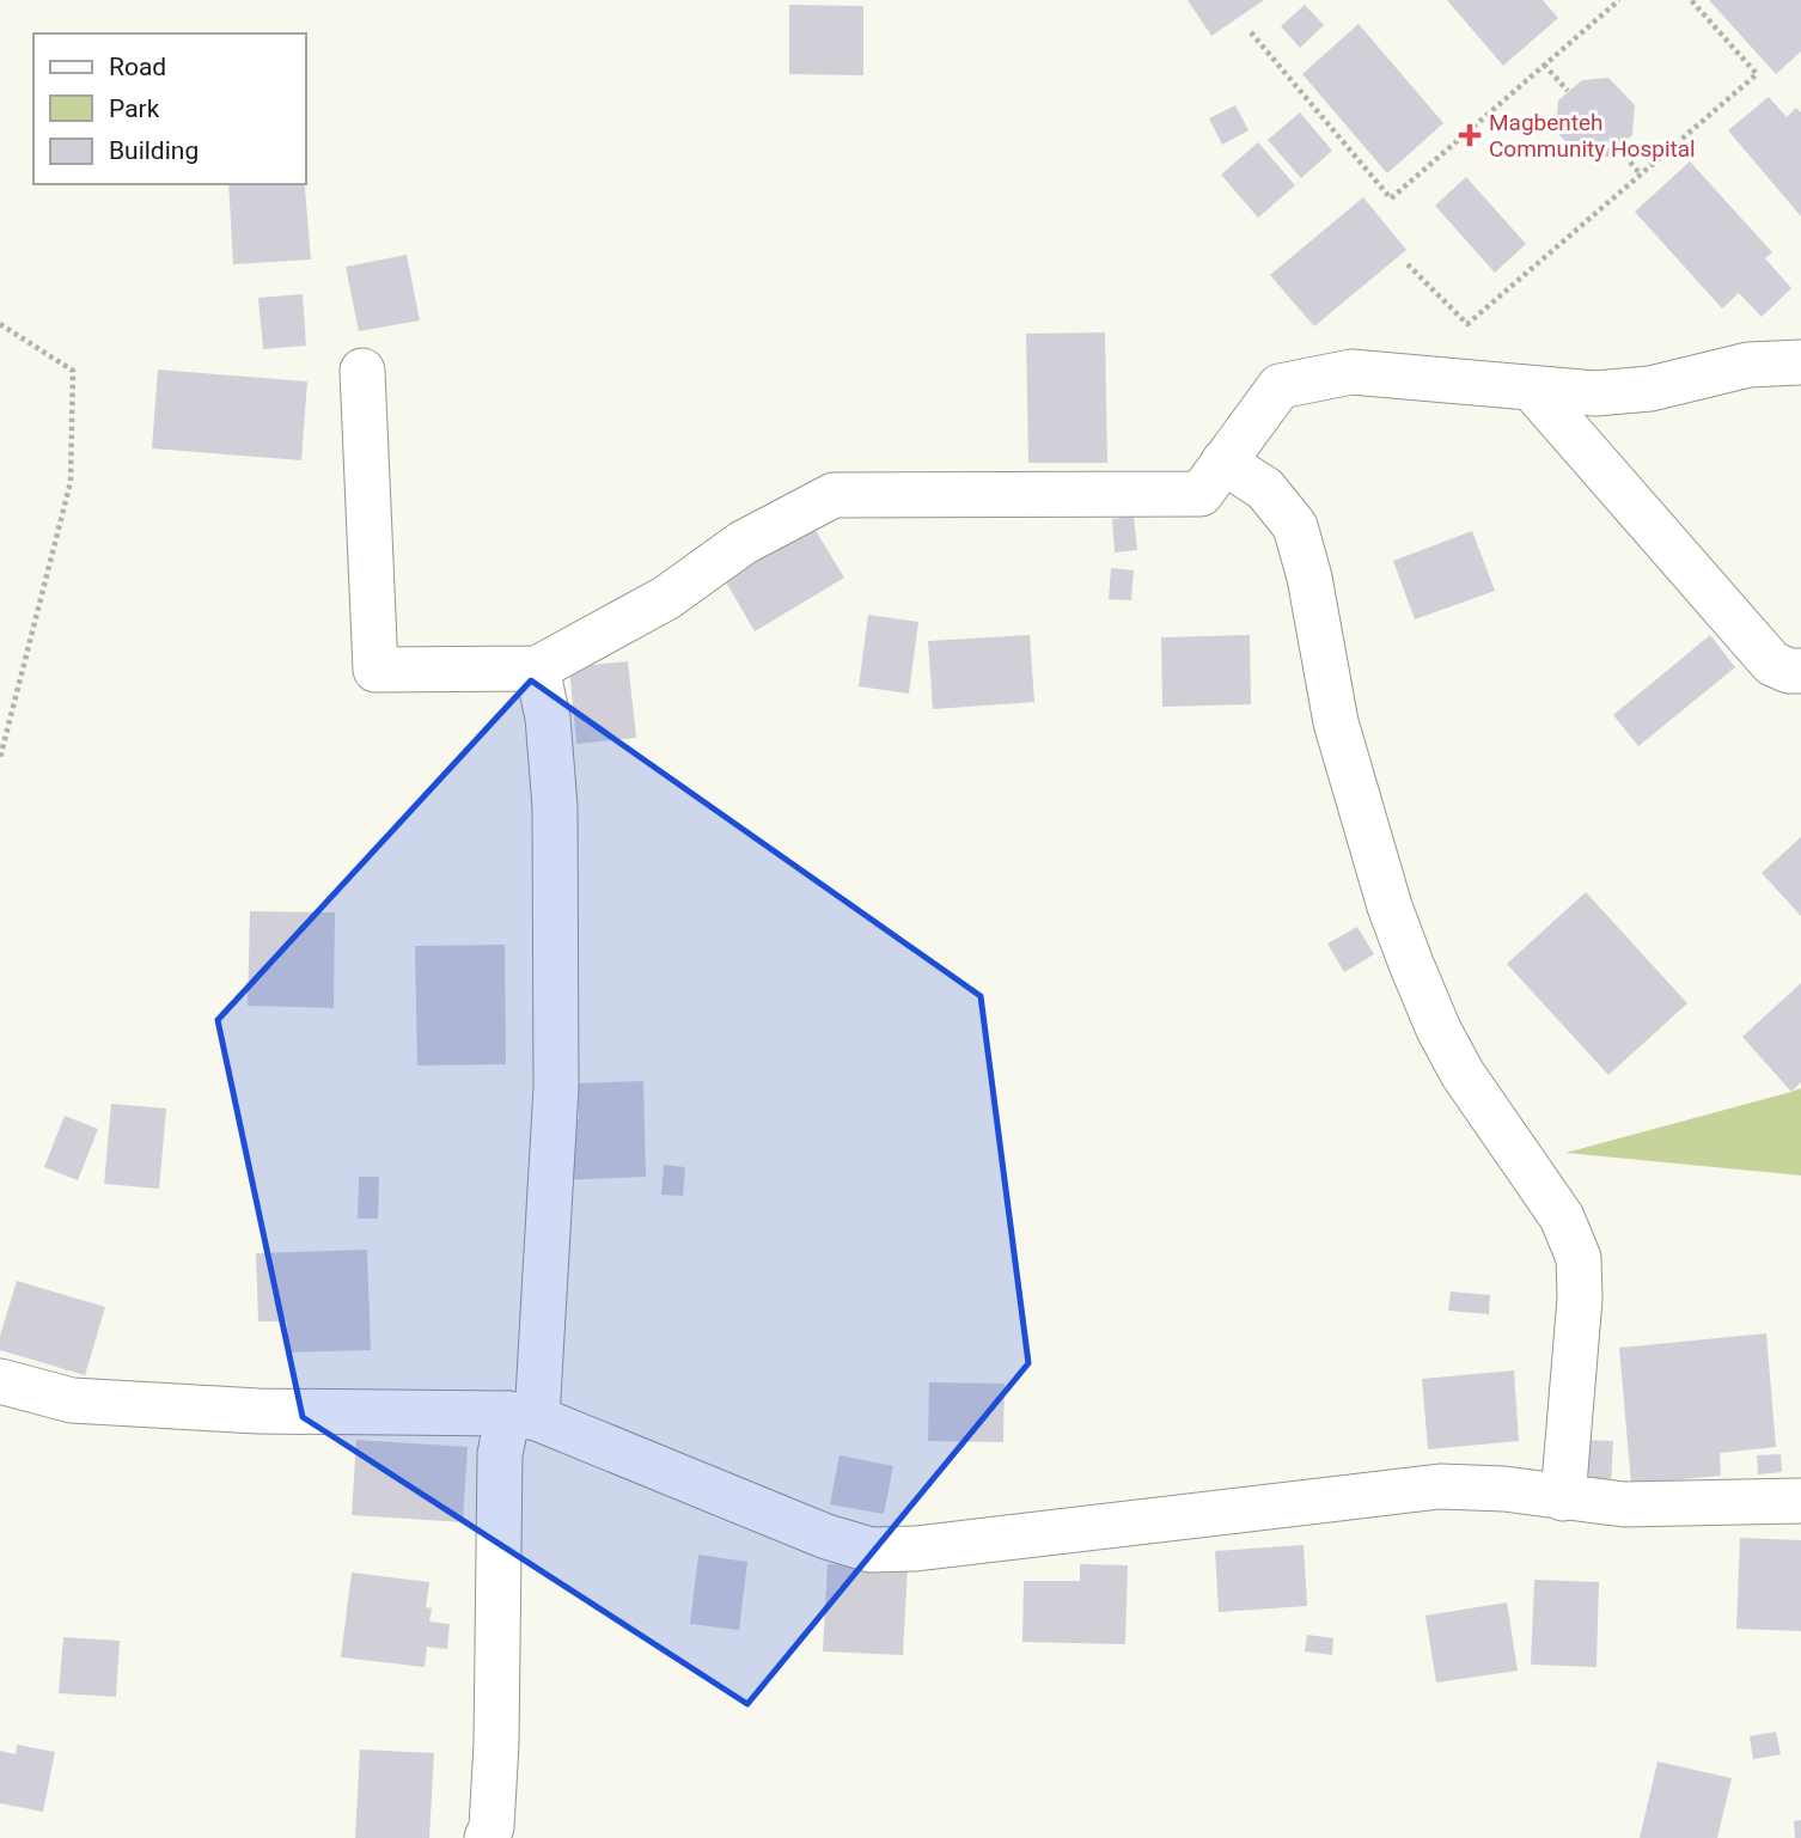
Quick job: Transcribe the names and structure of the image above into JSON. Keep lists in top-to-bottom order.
{
  "places": {
    "health": ["Magbenteh Community Hospital"]
  },
  "legend": ["Road", "Park", "Building"]
}
